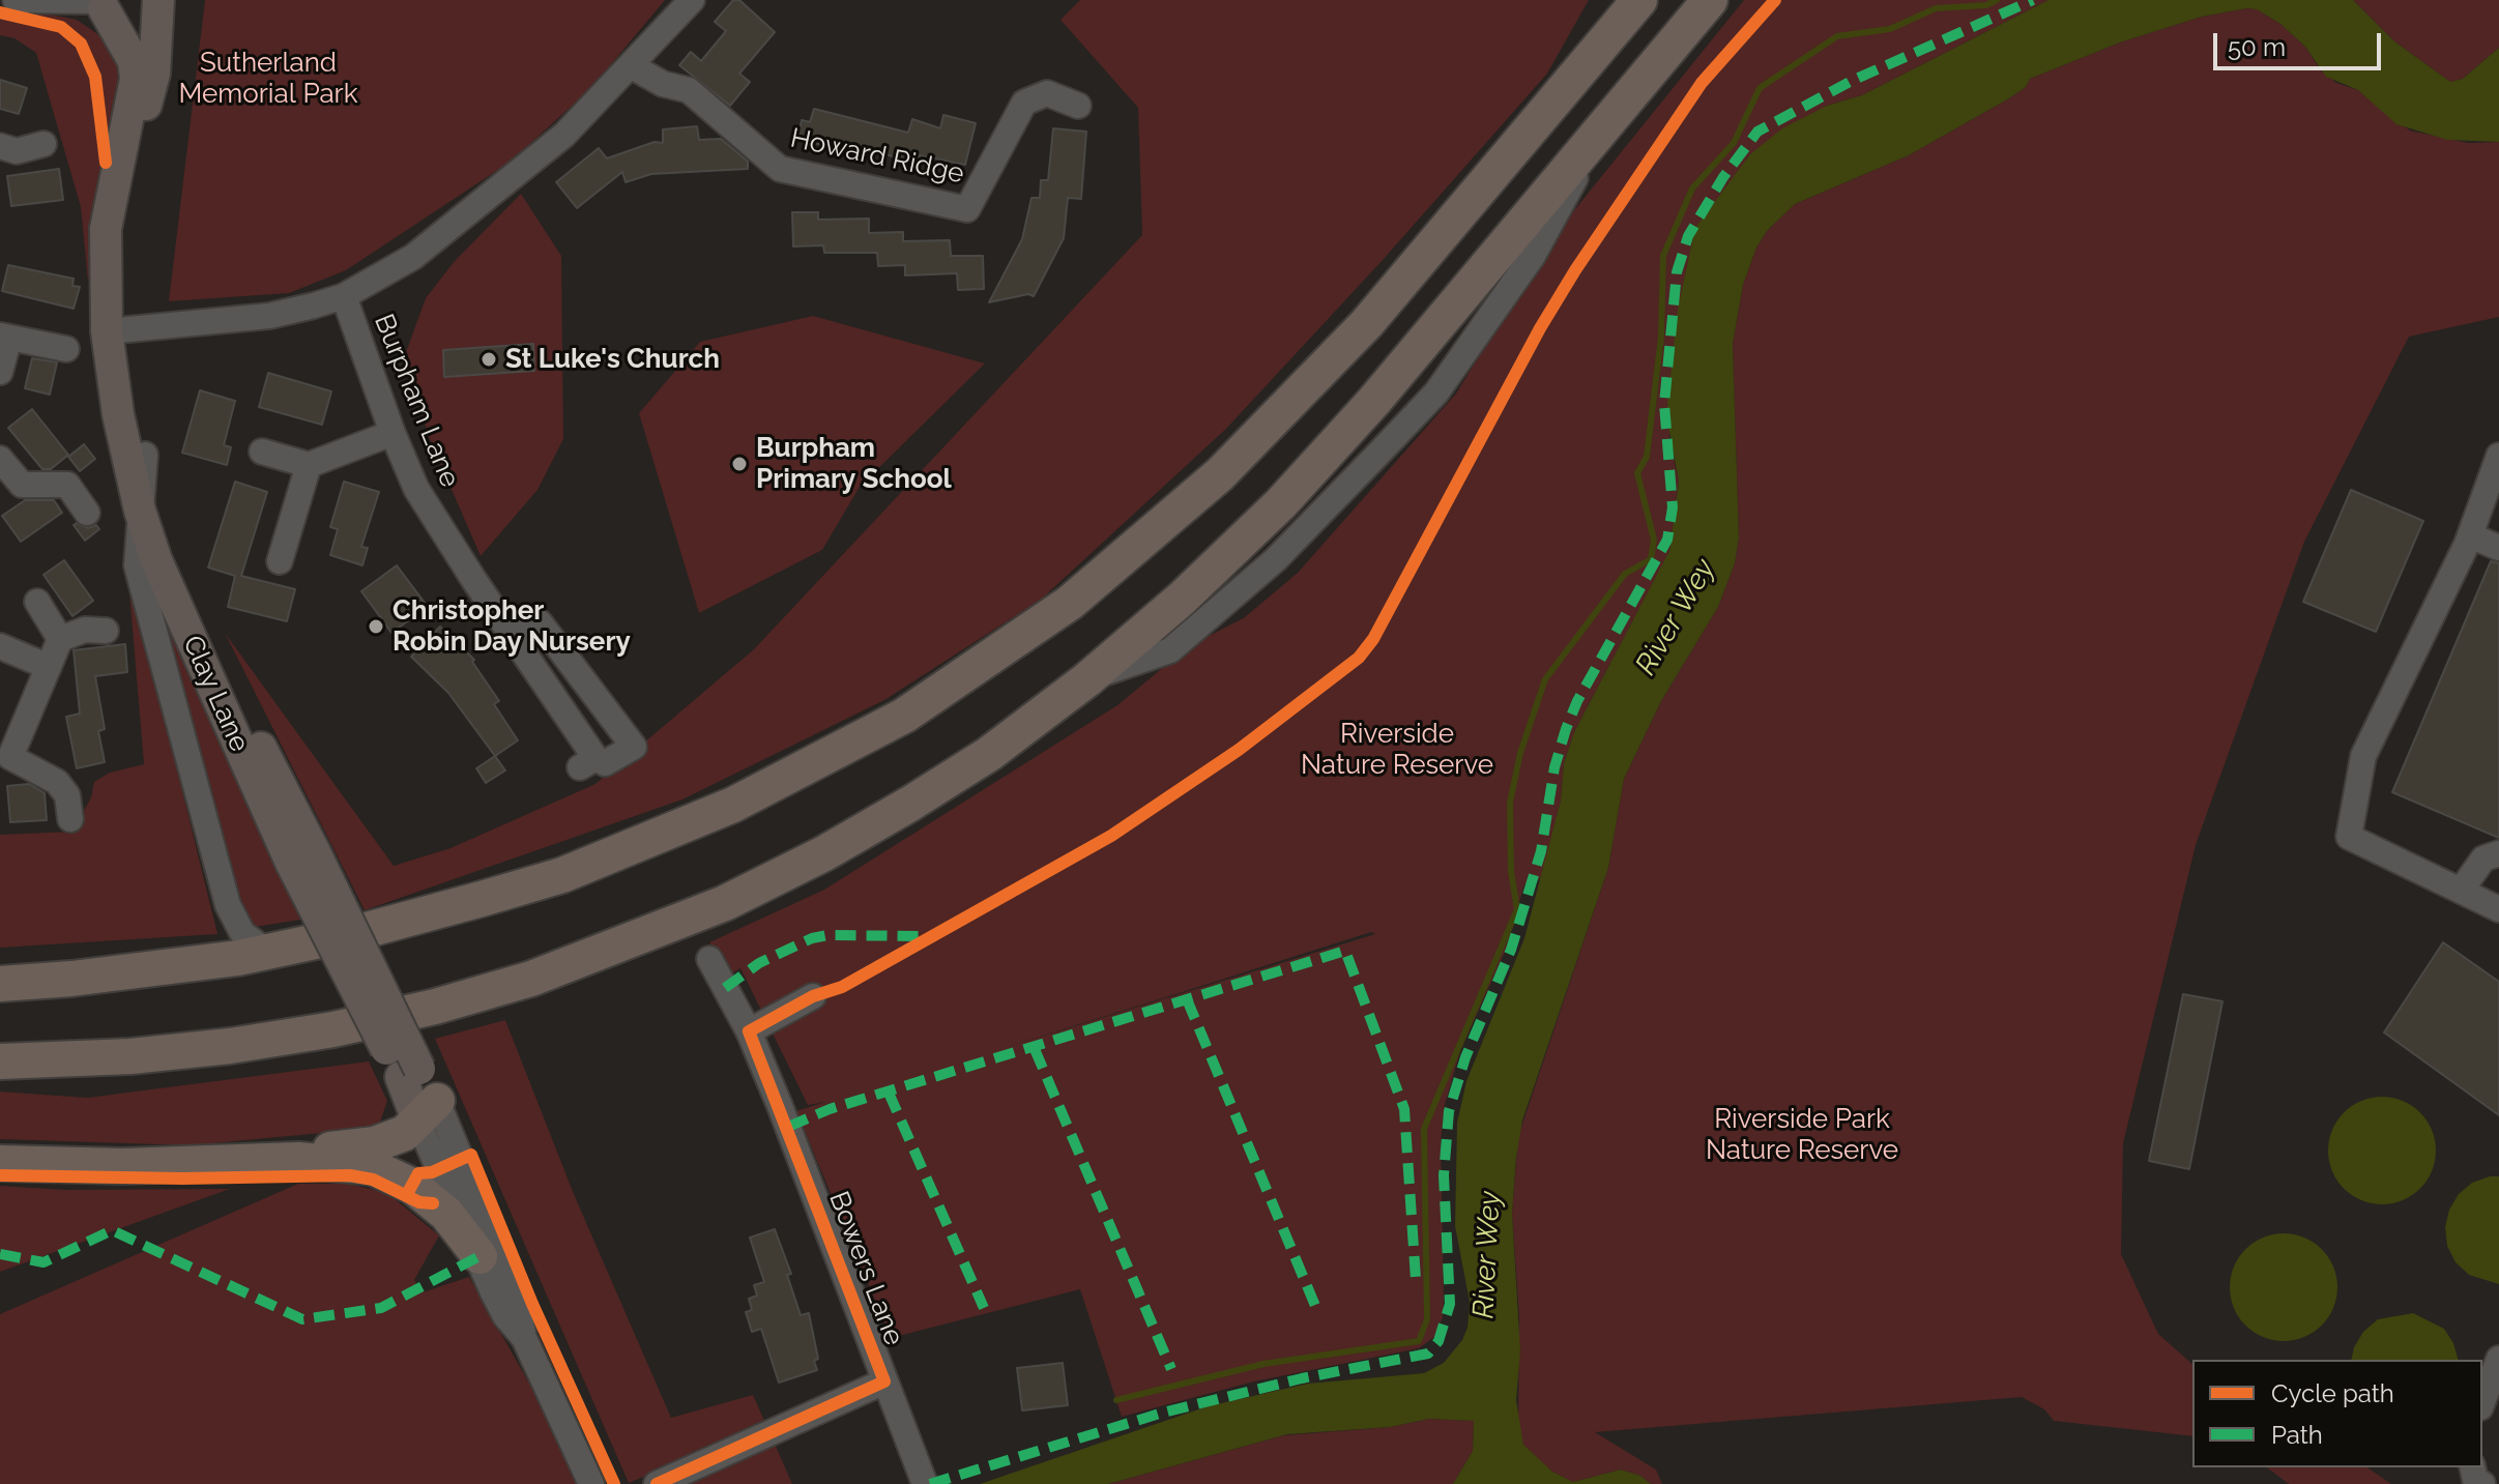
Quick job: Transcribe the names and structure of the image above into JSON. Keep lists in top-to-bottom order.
{
  "streets": {
    "main road": ["Clay Lane"],
    "street": ["Howard Ridge", "Burpham Lane", "Bowers Lane"]
  },
  "crossings": [
    ["Howard Ridge", "Burpham Lane"],
    ["Burpham Lane", "Clay Lane"]
  ],
  "water": ["River Wey"],
  "parks": ["Sutherland Memorial Park", "Riverside Nature Reserve", "Riverside Park Nature Reserve"],
  "places": ["St Luke's Church", "Burpham Primary School", "Christopher Robin Day Nursery"],
  "legend": ["Cycle path", "Path"],
  "scale_bar": "50 m"
}
